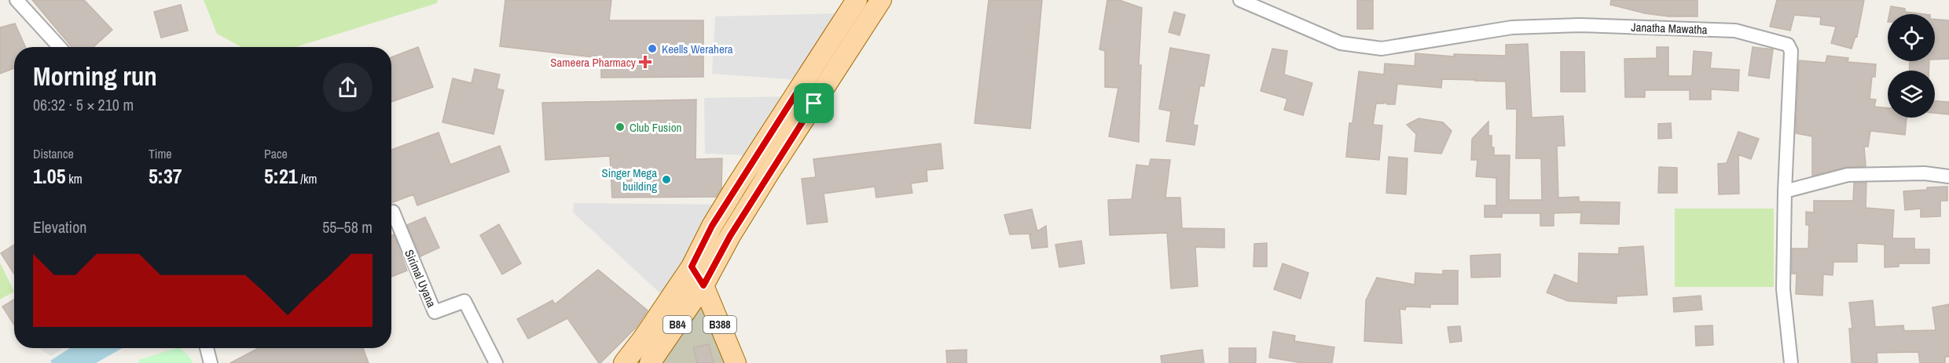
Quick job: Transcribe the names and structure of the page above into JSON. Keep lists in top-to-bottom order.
{
  "streets": {
    "main road": ["B84", "B388"],
    "street": ["Janatha Mawatha", "Sirimal Uyana"]
  },
  "crossings": [
    ["B84", "B388"]
  ],
  "places": {
    "other": ["Keells Werahera", "Club Fusion", "Singer Mega building"],
    "health": ["Sameera Pharmacy"]
  },
  "page": {
    "heading": ["Morning run", "06:32 · 5 × 210 m"],
    "stats": [
      ["Distance", "1.05 km"],
      ["Time", "5:37"],
      ["Pace", "5:21 /km"]
    ],
    "chart": ["Elevation", "55–58 m"]
  }
}
